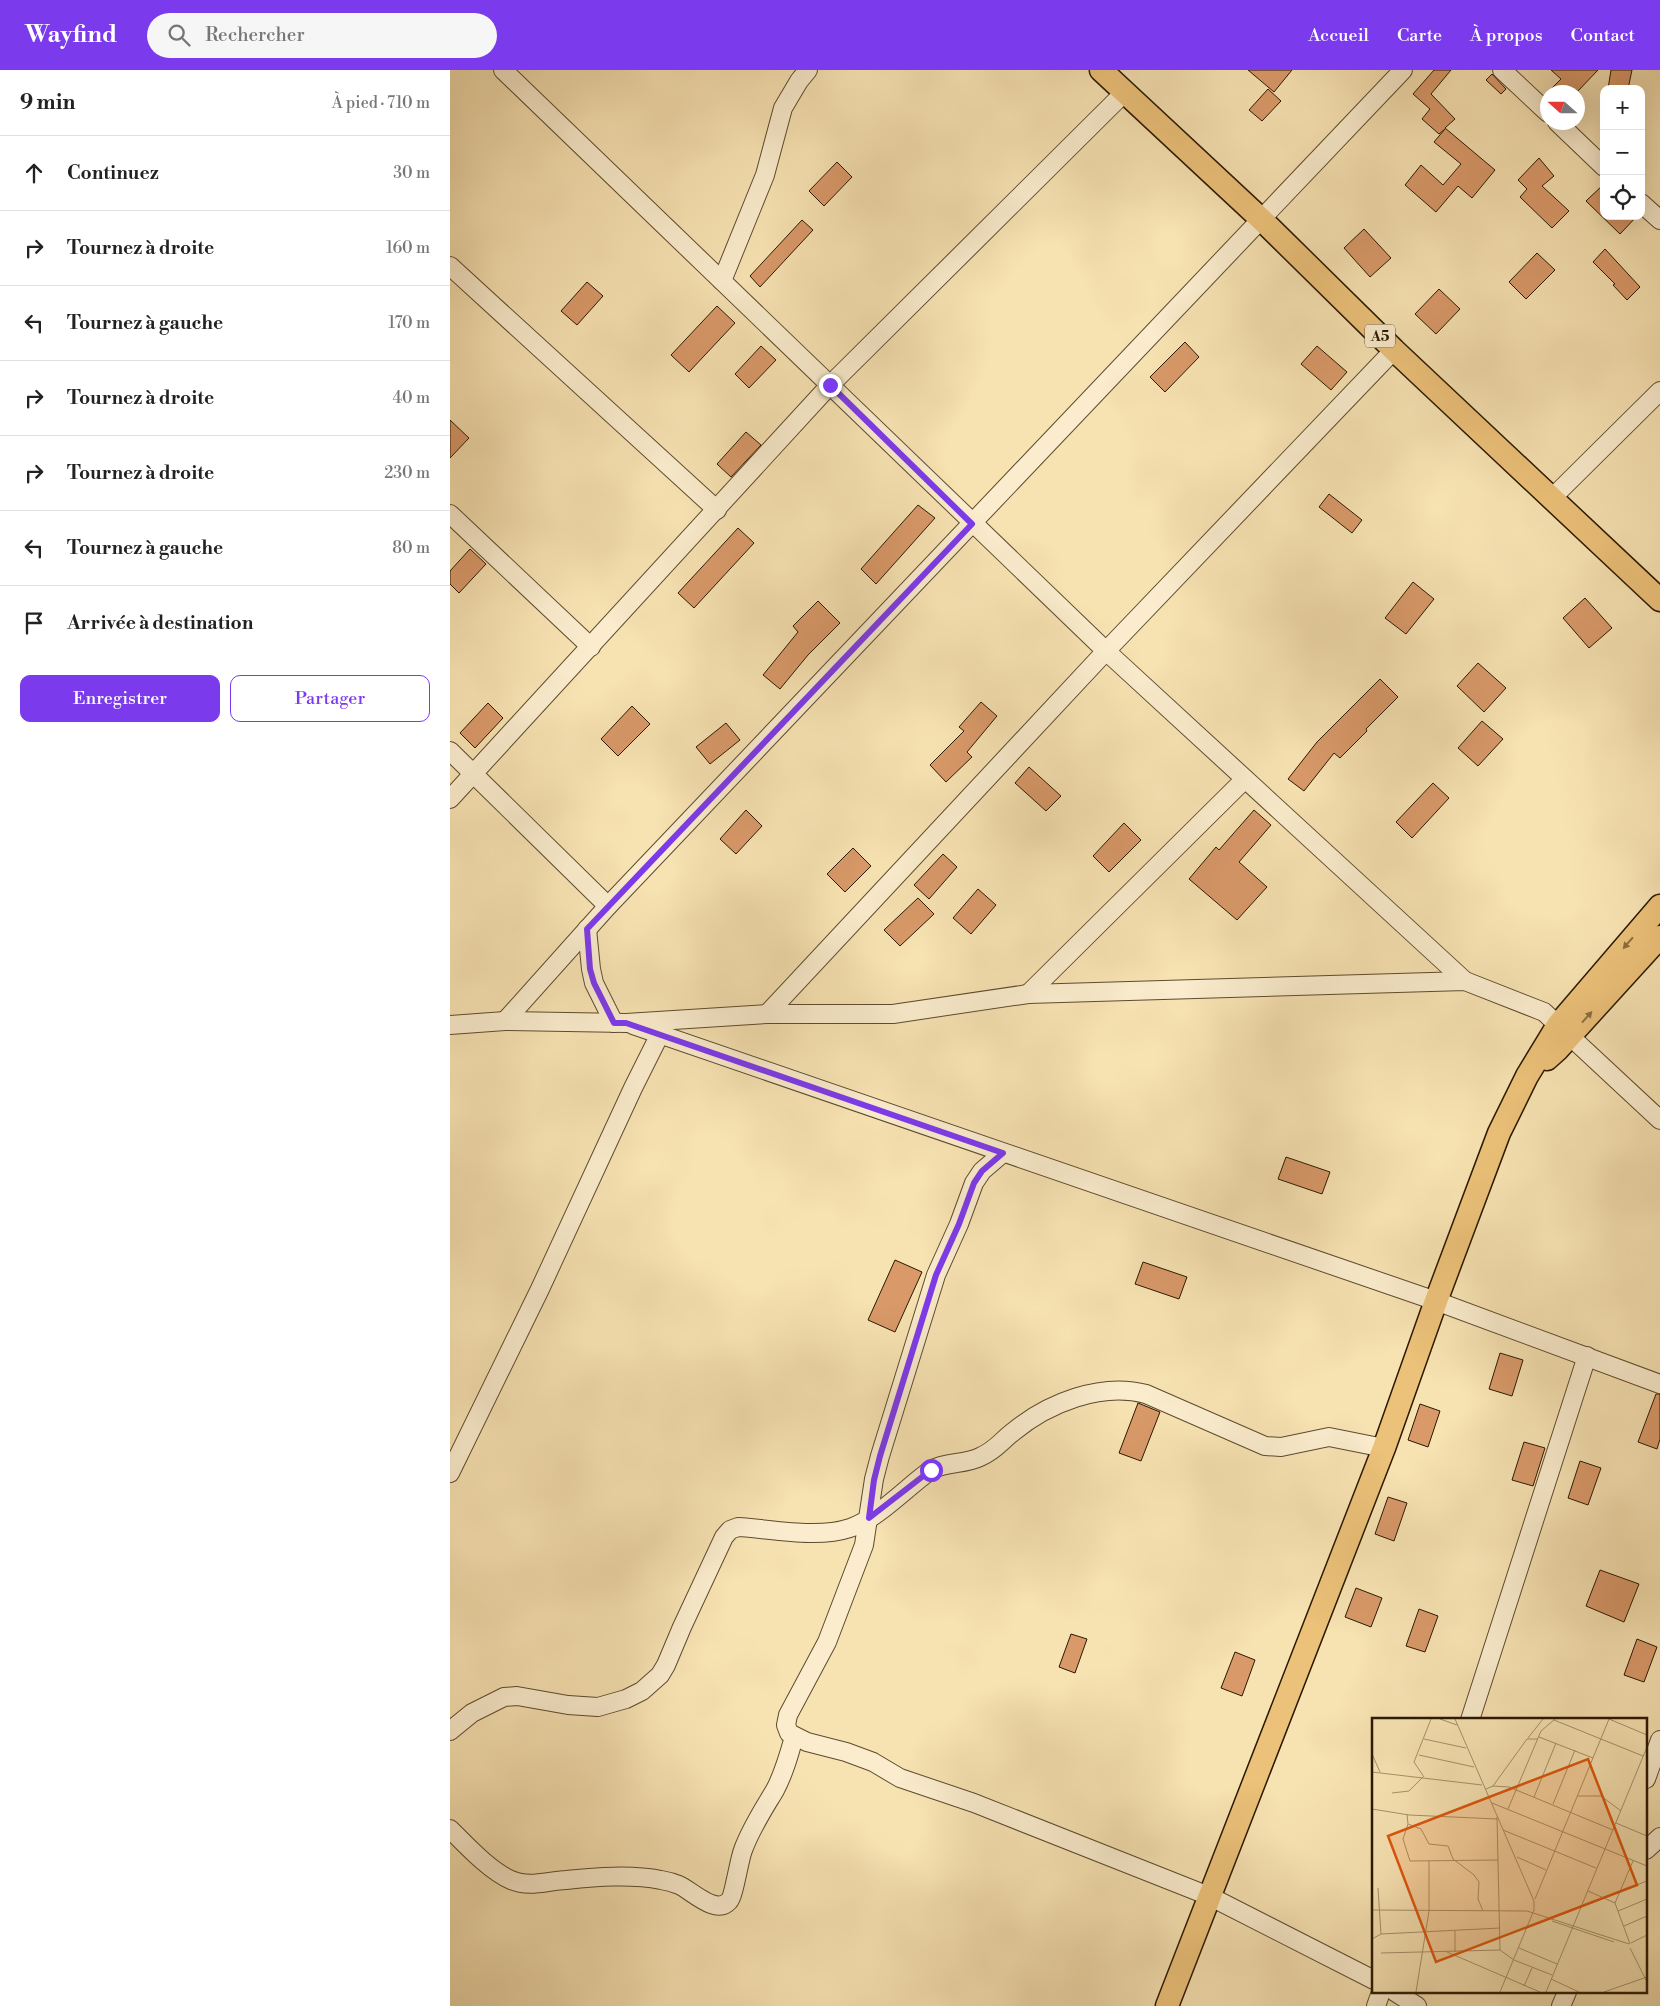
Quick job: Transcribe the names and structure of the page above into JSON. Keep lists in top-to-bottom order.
{
  "streets": {
    "main road": ["A5"]
  },
  "north": "left",
  "page": {
    "header": "Wayfind",
    "search": "Rechercher",
    "nav": [
      "Accueil",
      "Carte",
      "À propos",
      "Contact"
    ],
    "heading": ["9 min", "À pied · 710 m"],
    "map_buttons": ["+", "−"],
    "list": [
      ["Continuez", "30 m"],
      ["Tournez à droite", "160 m"],
      ["Tournez à gauche", "170 m"],
      ["Tournez à droite", "40 m"],
      ["Tournez à droite", "230 m"],
      ["Tournez à gauche", "80 m"],
      "Arrivée à destination"
    ],
    "buttons": ["Enregistrer", "Partager"]
  }
}
